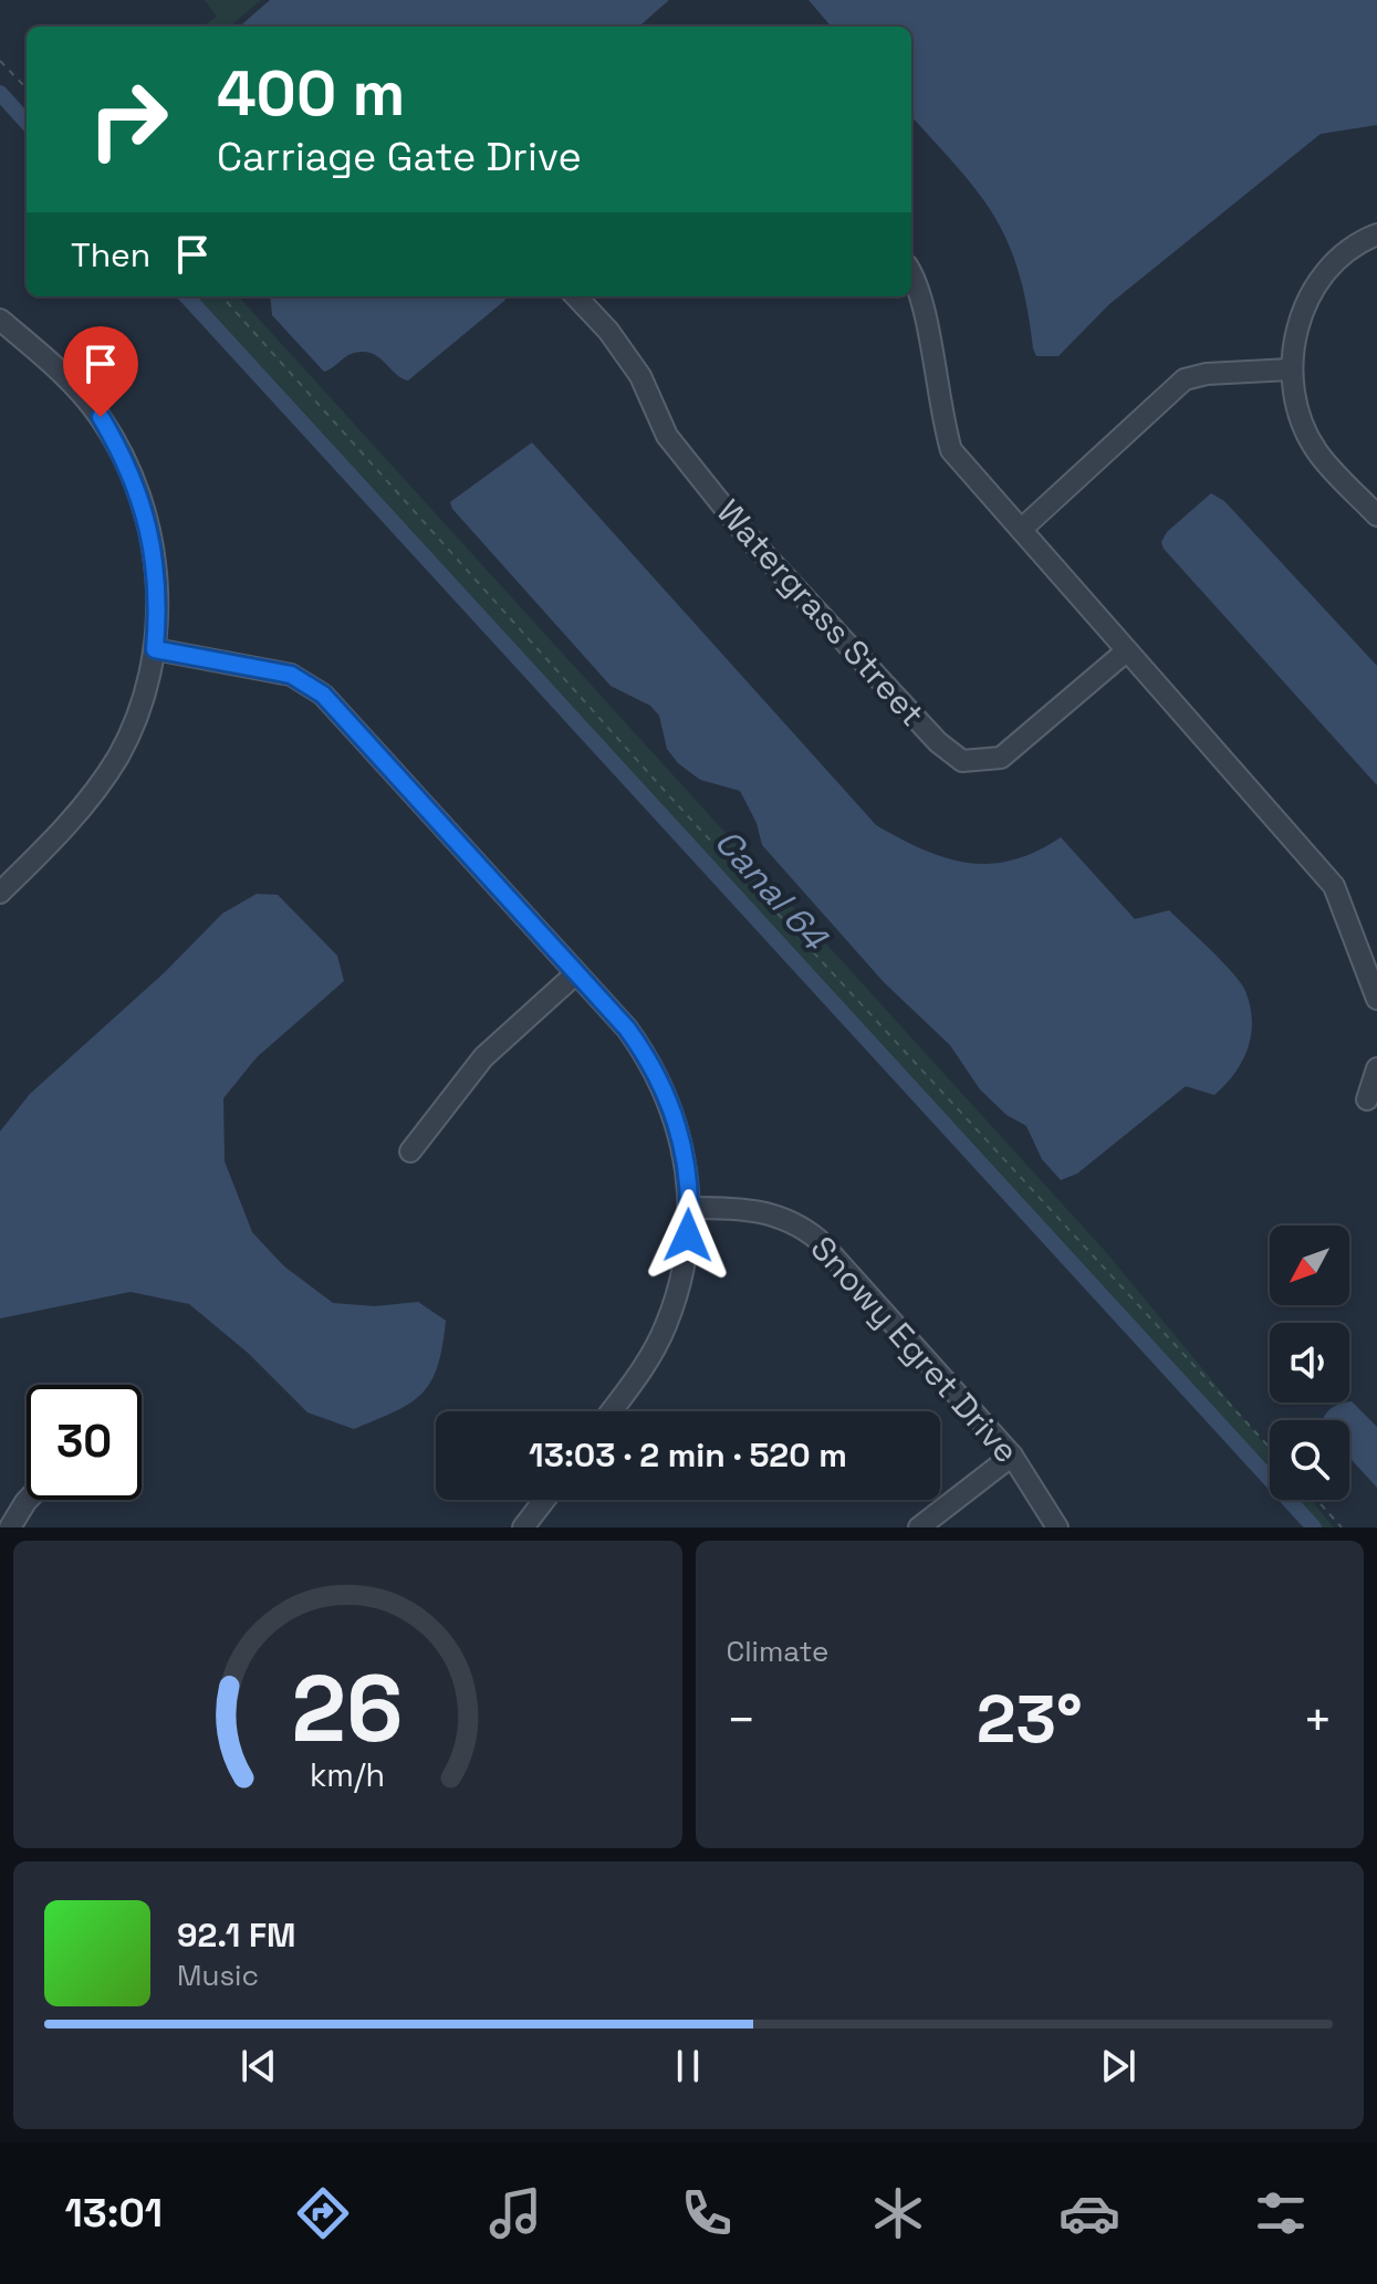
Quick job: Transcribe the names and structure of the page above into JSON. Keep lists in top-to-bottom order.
{
  "streets": {
    "street": ["Watergrass Street", "Snowy Egret Drive"]
  },
  "water": ["Canal 64"],
  "north": "bottom left",
  "page": {
    "turn": ["400 m", "Carriage Gate Drive"],
    "then": "Then",
    "limit": "30",
    "trip": "13:03 · 2 min · 520 m",
    "tile": "Climate",
    "heat": ["−", "23°", "+"],
    "song": ["92.1 FM", "Music"],
    "tabs": "13:01",
    "gauge": ["26", "km/h"]
  }
}
